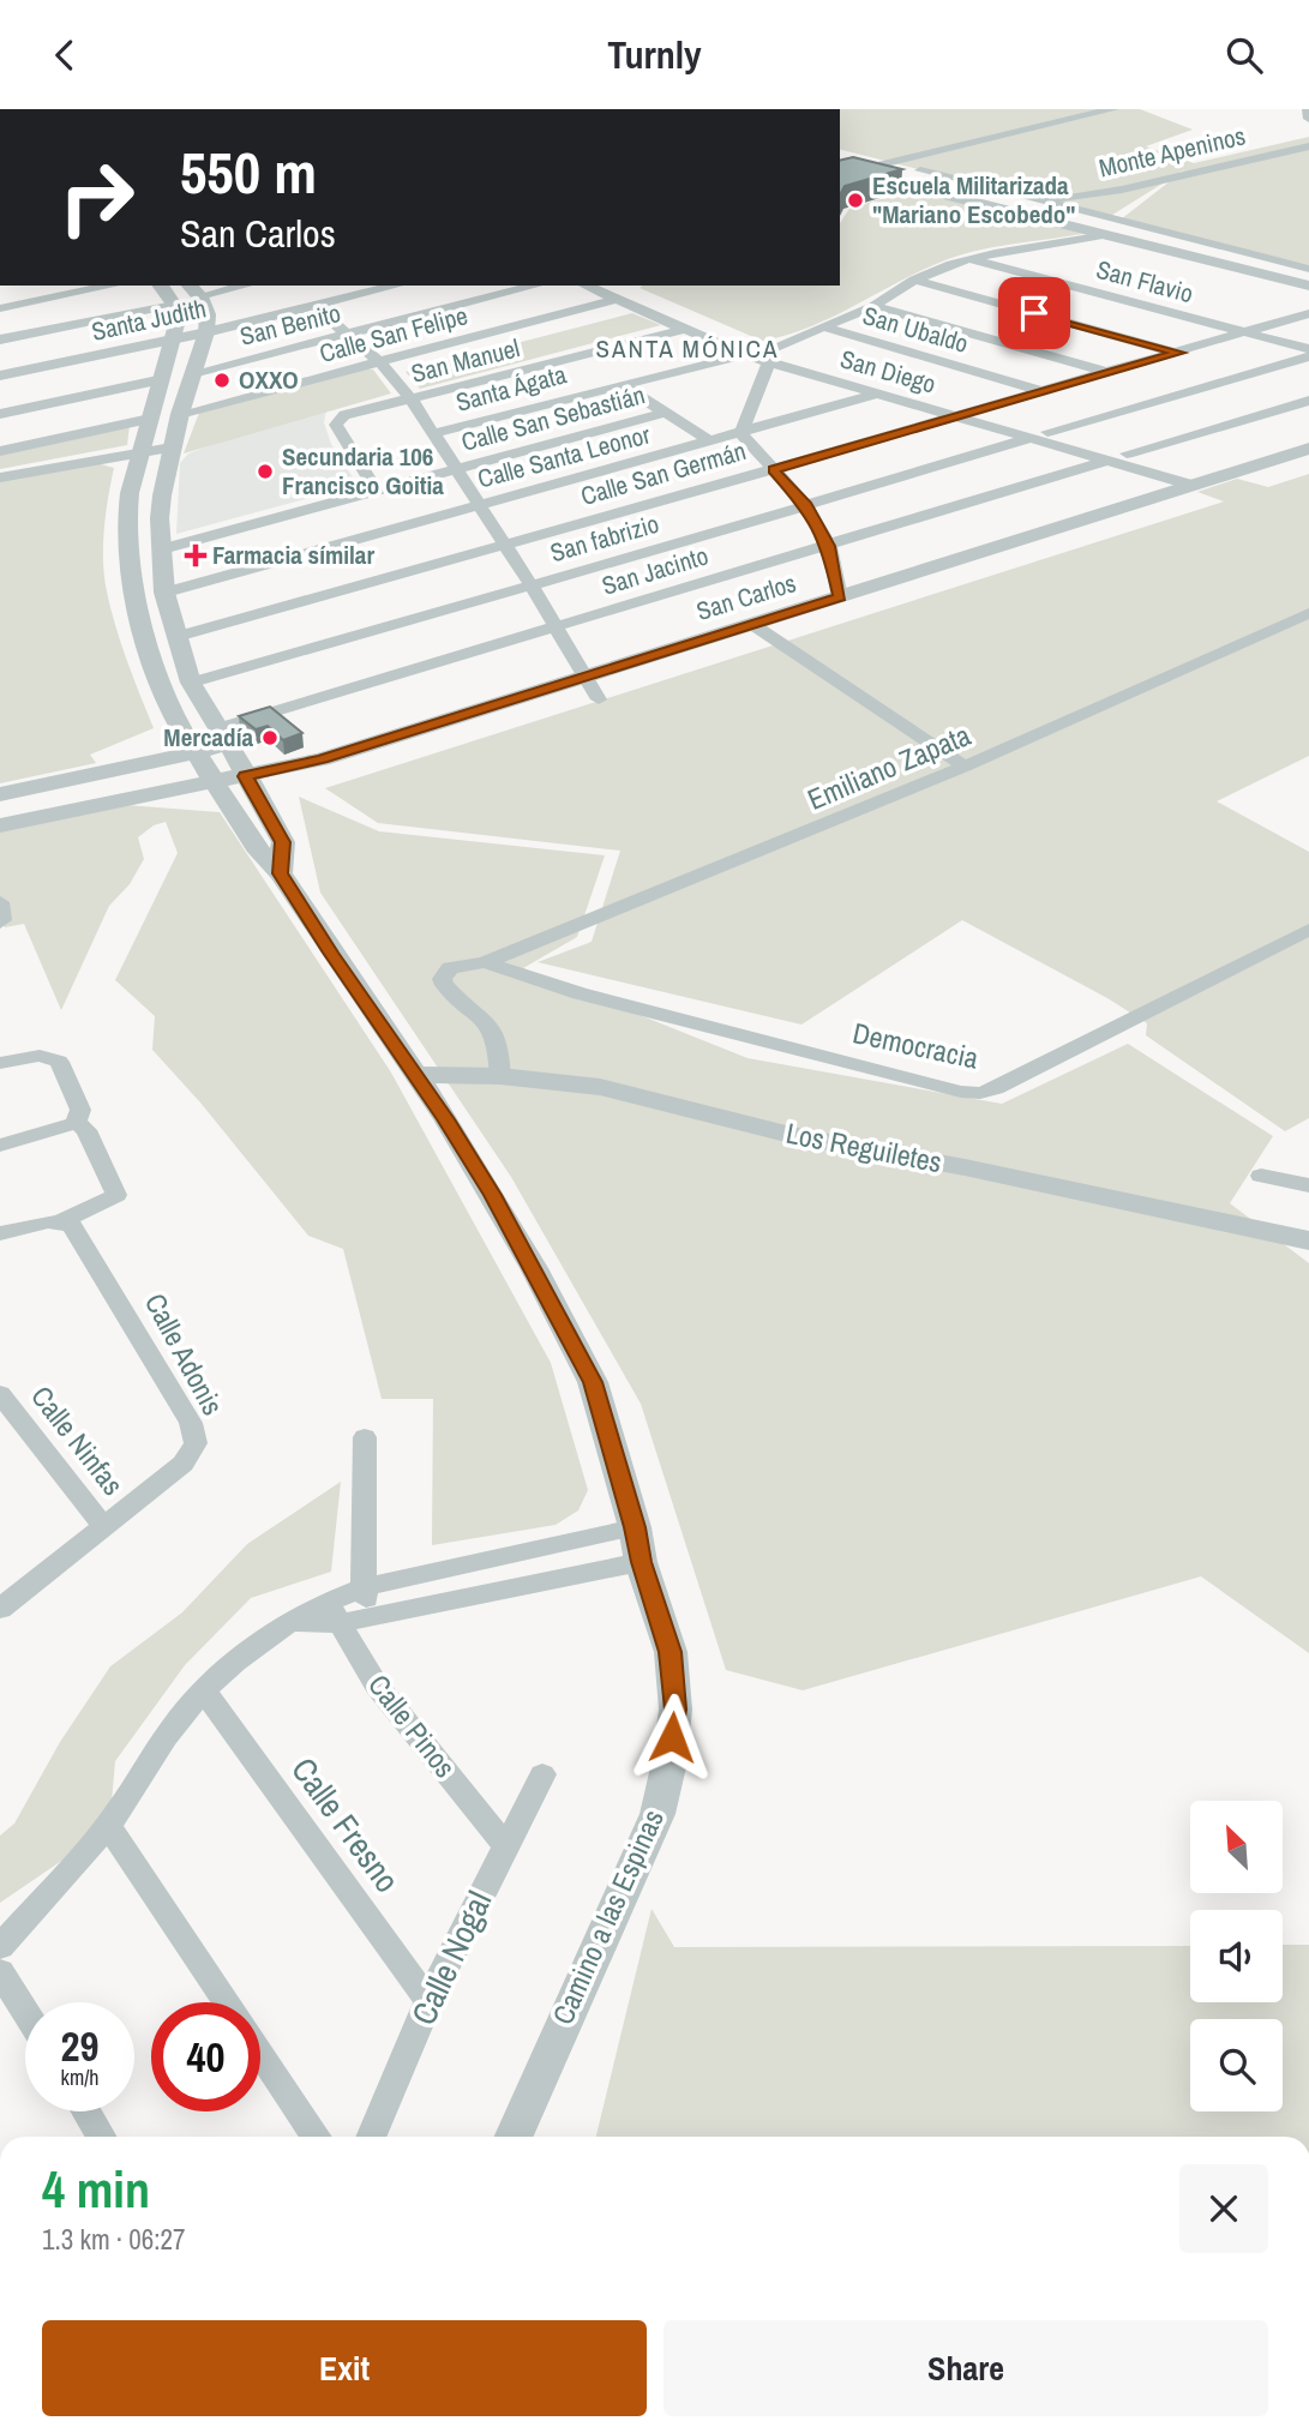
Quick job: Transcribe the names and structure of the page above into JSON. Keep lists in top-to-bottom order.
{
  "streets": {
    "street": [
      "Monte Apeninos",
      "San Flavio",
      "Santa Judith",
      "San Benito",
      "San Ubaldo",
      "Calle San Felipe",
      "San Manuel",
      "San Diego",
      "Santa Ágata",
      "Calle San Sebastián",
      "Calle Santa Leonor",
      "Calle San Germán",
      "San fabrizio",
      "San Jacinto",
      "San Carlos",
      "Emiliano Zapata",
      "Democracia",
      "Los Reguiletes",
      "Calle Adonis",
      "Calle Ninfas",
      "Calle Pinos",
      "Calle Fresno",
      "Camino a las Espinas",
      "Calle Nogal"
    ]
  },
  "crossings": [
    ["San Flavio", "Calle San Germán"],
    ["San Flavio", "San fabrizio"],
    ["Santa Judith", "Camino a las Espinas"],
    ["San Benito", "Camino a las Espinas"],
    ["San Ubaldo", "Calle San Germán"],
    ["Calle San Felipe", "San Diego"],
    ["Calle San Felipe", "Camino a las Espinas"],
    ["San Manuel", "San Diego"],
    ["San Manuel", "Calle San Sebastián"],
    ["San Diego", "Santa Ágata"],
    ["San Diego", "Calle Santa Leonor"],
    ["San Diego", "Calle San Germán"],
    ["San Diego", "San fabrizio"],
    ["San Diego", "San Jacinto"],
    ["San Diego", "San Carlos"],
    ["Calle San Sebastián", "Camino a las Espinas"],
    ["Calle Santa Leonor", "Camino a las Espinas"],
    ["Calle San Germán", "Camino a las Espinas"],
    ["San fabrizio", "Camino a las Espinas"],
    ["San Jacinto", "Camino a las Espinas"],
    ["San Carlos", "Camino a las Espinas"],
    ["Emiliano Zapata", "Democracia"],
    ["Los Reguiletes", "Camino a las Espinas"],
    ["Calle Adonis", "Calle Ninfas"],
    ["Calle Pinos", "Calle Nogal"],
    ["Calle Fresno", "Calle Nogal"]
  ],
  "districts": ["SANTA MÓNICA"],
  "places": {
    "other": [
      "Escuela Militarizada \"Mariano Escobedo\"",
      "OXXO",
      "Secundaria 106 Francisco Goitia",
      "Mercadía"
    ],
    "health": ["Farmacia símilar"]
  },
  "north": "top left",
  "page": {
    "header": "Turnly",
    "turn": ["550 m", "San Carlos"],
    "speed": "29 km/h",
    "limit": "40",
    "heading": ["4 min", "1.3 km · 06:27"],
    "buttons": ["Exit", "Share"]
  }
}
